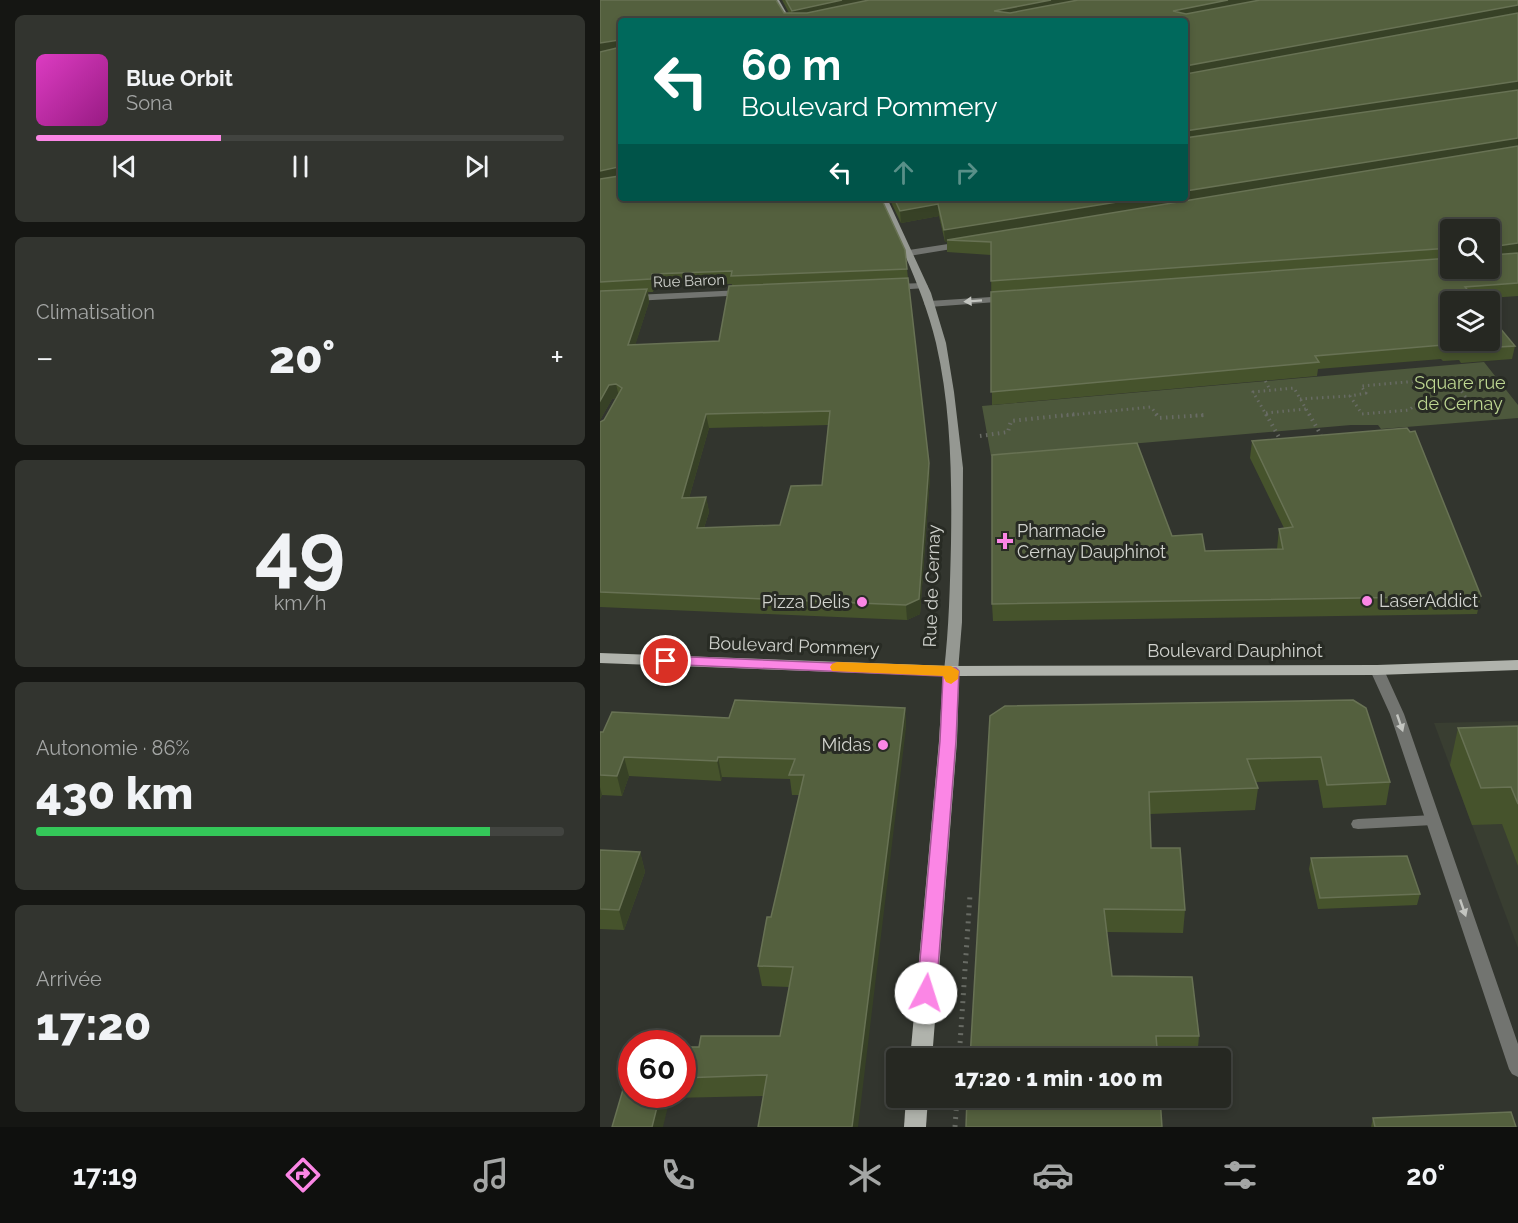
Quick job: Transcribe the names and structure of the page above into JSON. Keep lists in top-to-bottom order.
{
  "streets": {
    "main road": ["Rue de Cernay", "Boulevard Pommery", "Boulevard Dauphinot"],
    "street": ["Rue Baron"]
  },
  "crossings": [
    ["Rue de Cernay", "Boulevard Pommery"],
    ["Rue de Cernay", "Boulevard Dauphinot"],
    ["Boulevard Pommery", "Boulevard Dauphinot"]
  ],
  "parks": ["Square rue de Cernay"],
  "places": {
    "health": ["Pharmacie Cernay Dauphinot"],
    "other": ["LaserAddict", "Pizza Delis", "Midas"]
  },
  "page": {
    "turn": ["60 m", "Boulevard Pommery"],
    "song": ["Blue Orbit", "Sona"],
    "tile": [
      "Climatisation",
      ["49", "km/h"],
      ["Autonomie · 86%", "430 km"],
      ["Arrivée", "17:20"]
    ],
    "heat": ["−", "20°", "+"],
    "limit": "60",
    "trip": "17:20 · 1 min · 100 m",
    "tabs": ["17:19", "20°"]
  }
}
